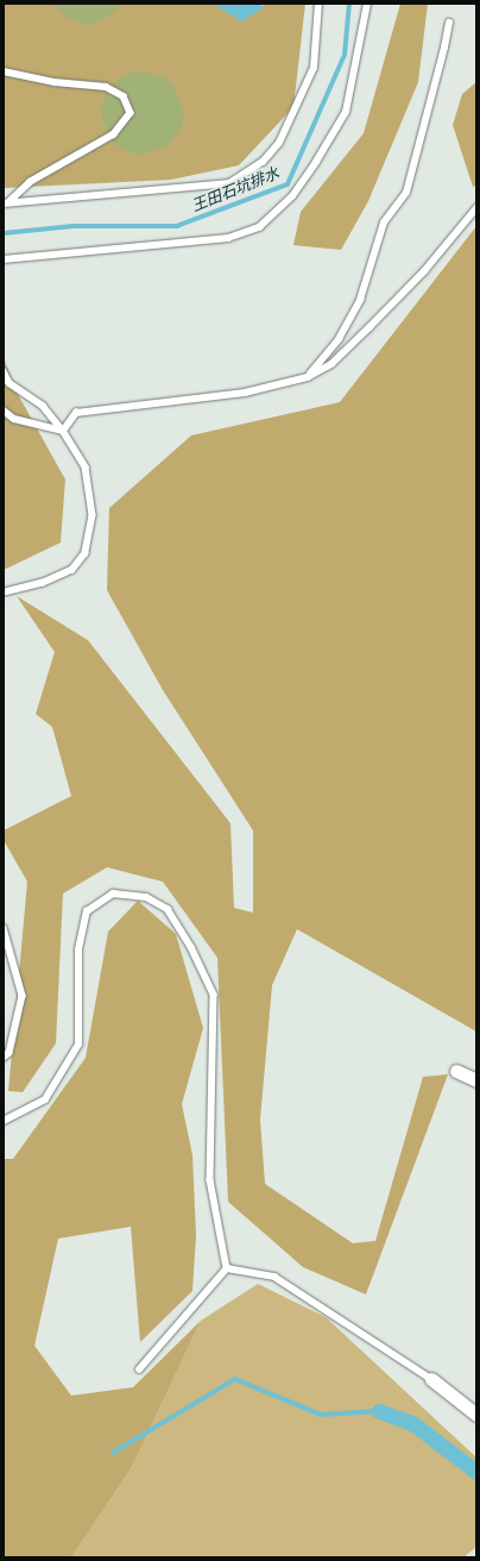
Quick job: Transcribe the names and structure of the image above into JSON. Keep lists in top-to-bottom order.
{
  "water": ["王田石坑排水"]
}
